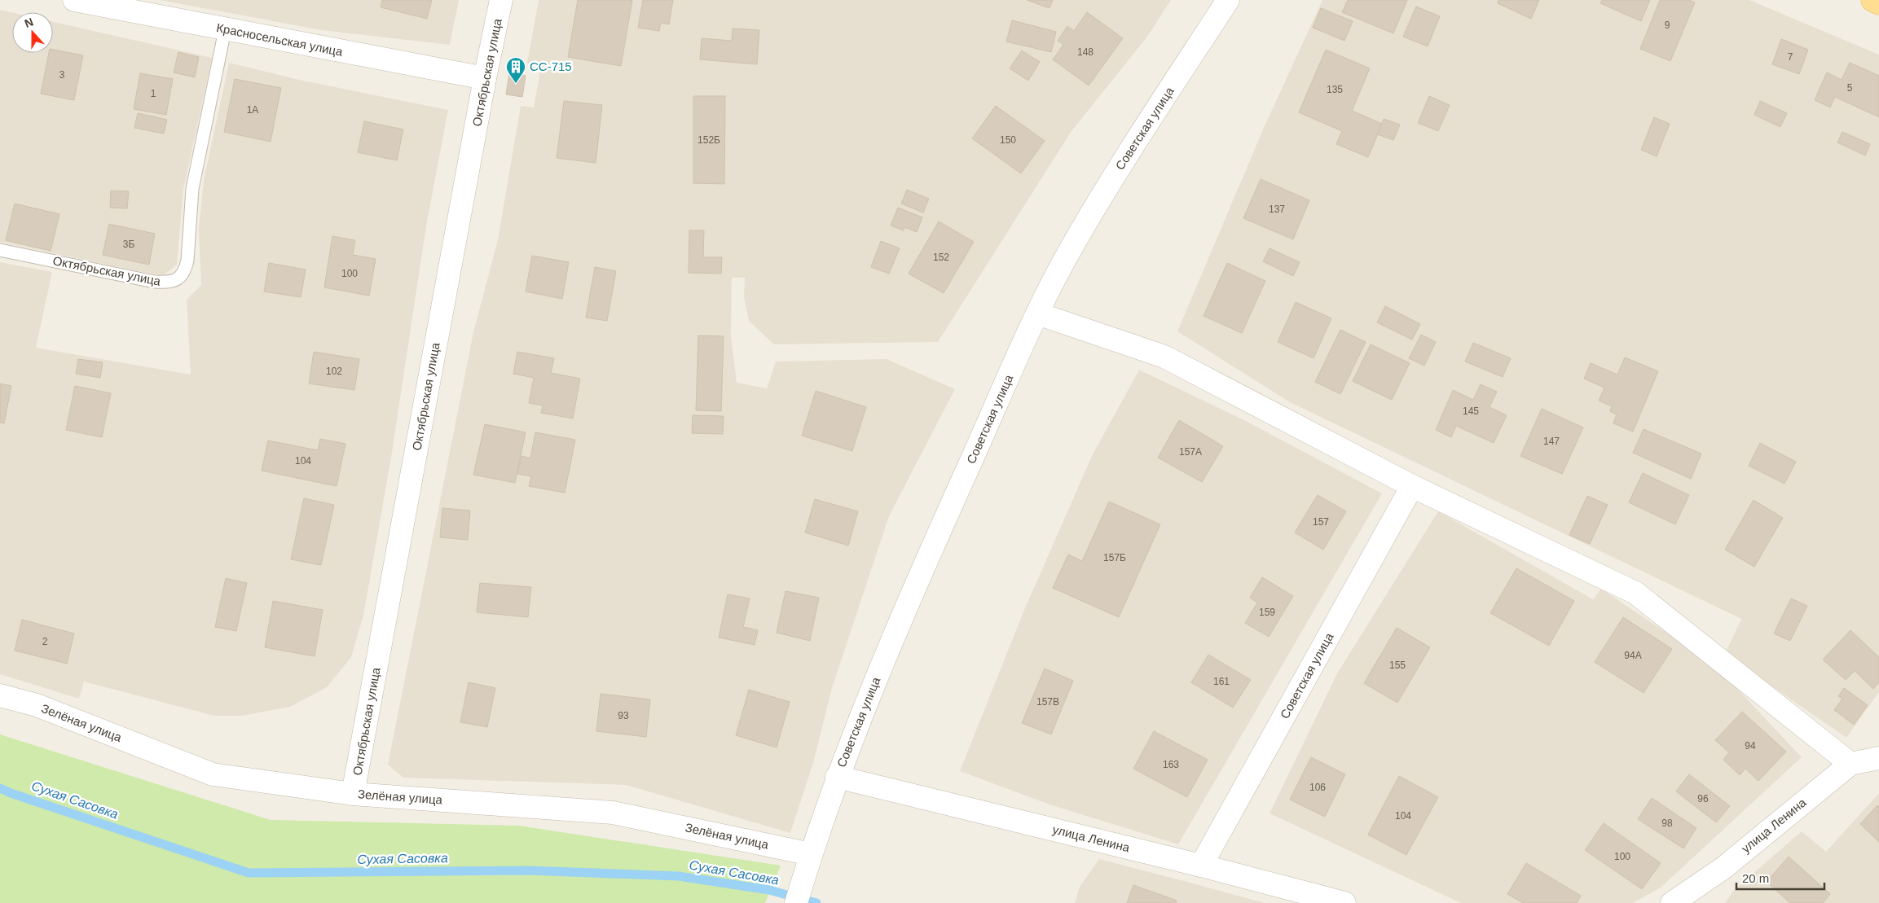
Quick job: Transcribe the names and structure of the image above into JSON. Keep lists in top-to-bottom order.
{
  "streets": {
    "street": [
      "Красносельская улица",
      "Октябрьская улица",
      "Советская улица",
      "Зелёная улица",
      "улица Ленина"
    ]
  },
  "crossings": [
    ["Красносельская улица", "Октябрьская улица"],
    ["Октябрьская улица", "Зелёная улица"],
    ["Советская улица", "Зелёная улица"],
    ["Советская улица", "улица Ленина"]
  ],
  "water": ["Сухая Сасовка"],
  "places": {
    "building": ["СС-715"]
  },
  "house_numbers": [
    "9",
    "148",
    "7",
    "3",
    "5",
    "135",
    "1",
    "1А",
    "152Б",
    "150",
    "137",
    "3Б",
    "152",
    "100",
    "102",
    "145",
    "147",
    "157А",
    "104",
    "157",
    "157Б",
    "159",
    "2",
    "94А",
    "155",
    "161",
    "157В",
    "93",
    "94",
    "163",
    "106",
    "96",
    "104",
    "98",
    "100"
  ],
  "scale_bar": "20 m",
  "north": "top"
}
